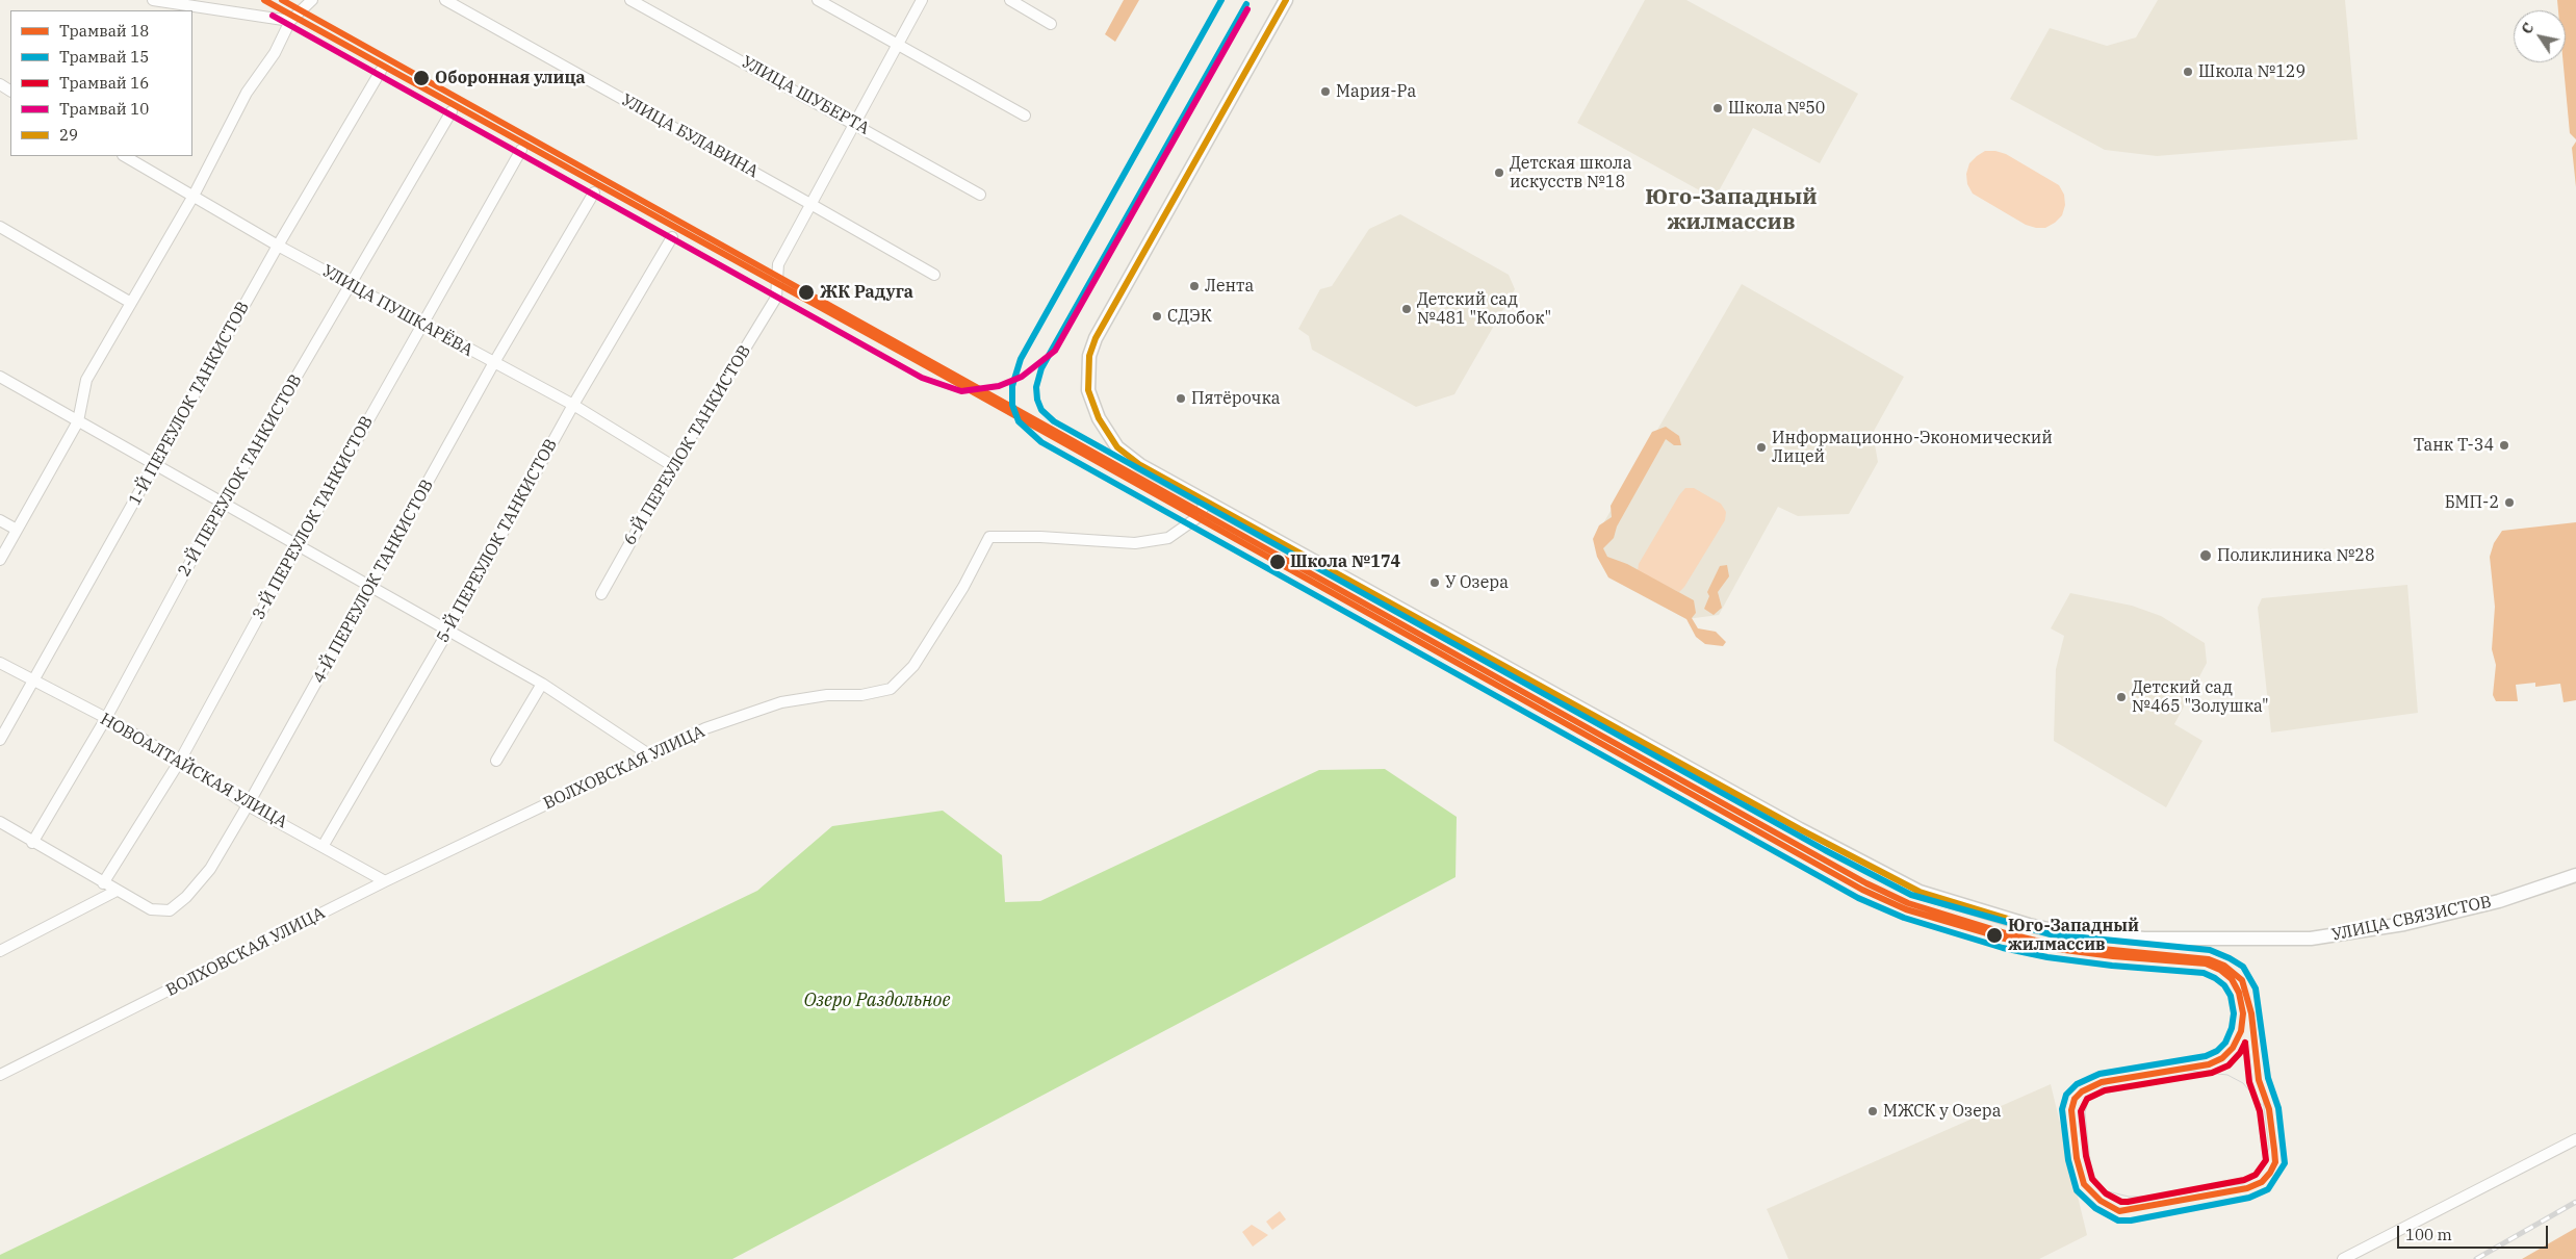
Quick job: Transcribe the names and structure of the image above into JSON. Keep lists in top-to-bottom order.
{
  "streets": {
    "main road": ["УЛИЦА СВЯЗИСТОВ"],
    "street": [
      "УЛИЦА ШУБЕРТА",
      "УЛИЦА БУЛАВИНА",
      "УЛИЦА ПУШКАРЁВА",
      "1-Й ПЕРЕУЛОК ТАНКИСТОВ",
      "6-Й ПЕРЕУЛОК ТАНКИСТОВ",
      "2-Й ПЕРЕУЛОК ТАНКИСТОВ",
      "3-Й ПЕРЕУЛОК ТАНКИСТОВ",
      "5-Й ПЕРЕУЛОК ТАНКИСТОВ",
      "4-Й ПЕРЕУЛОК ТАНКИСТОВ",
      "ВОЛХОВСКАЯ УЛИЦА",
      "НОВОАЛТАЙСКАЯ УЛИЦА"
    ]
  },
  "crossings": [
    ["УЛИЦА БУЛАВИНА", "6-Й ПЕРЕУЛОК ТАНКИСТОВ"],
    ["УЛИЦА ПУШКАРЁВА", "1-Й ПЕРЕУЛОК ТАНКИСТОВ"],
    ["УЛИЦА ПУШКАРЁВА", "6-Й ПЕРЕУЛОК ТАНКИСТОВ"],
    ["УЛИЦА ПУШКАРЁВА", "2-Й ПЕРЕУЛОК ТАНКИСТОВ"],
    ["УЛИЦА ПУШКАРЁВА", "3-Й ПЕРЕУЛОК ТАНКИСТОВ"],
    ["УЛИЦА ПУШКАРЁВА", "5-Й ПЕРЕУЛОК ТАНКИСТОВ"],
    ["УЛИЦА ПУШКАРЁВА", "4-Й ПЕРЕУЛОК ТАНКИСТОВ"],
    ["1-Й ПЕРЕУЛОК ТАНКИСТОВ", "НОВОАЛТАЙСКАЯ УЛИЦА"],
    ["2-Й ПЕРЕУЛОК ТАНКИСТОВ", "4-Й ПЕРЕУЛОК ТАНКИСТОВ"],
    ["2-Й ПЕРЕУЛОК ТАНКИСТОВ", "НОВОАЛТАЙСКАЯ УЛИЦА"],
    ["3-Й ПЕРЕУЛОК ТАНКИСТОВ", "4-Й ПЕРЕУЛОК ТАНКИСТОВ"],
    ["3-Й ПЕРЕУЛОК ТАНКИСТОВ", "НОВОАЛТАЙСКАЯ УЛИЦА"],
    ["5-Й ПЕРЕУЛОК ТАНКИСТОВ", "НОВОАЛТАЙСКАЯ УЛИЦА"],
    ["4-Й ПЕРЕУЛОК ТАНКИСТОВ", "НОВОАЛТАЙСКАЯ УЛИЦА"],
    ["ВОЛХОВСКАЯ УЛИЦА", "НОВОАЛТАЙСКАЯ УЛИЦА"],
    ["ВОЛХОВСКАЯ УЛИЦА", "УЛИЦА СВЯЗИСТОВ"]
  ],
  "districts": ["Юго-Западный жилмассив"],
  "water": ["Озеро Раздольное"],
  "places": [
    "Школа №129",
    "Оборонная улица",
    "Мария-Ра",
    "Школа №50",
    "Детская школа искусств №18",
    "Лента",
    "ЖК Радуга",
    "Детский сад №481 \"Колобок\"",
    "СДЭК",
    "Пятёрочка",
    "Танк Т-34",
    "Информационно-Экономический Лицей",
    "БМП-2",
    "Поликлиника №28",
    "Школа №174",
    "У Озера",
    "Детский сад №465 \"Золушка\"",
    "Юго-Западный жилмассив",
    "МЖСК у Озера"
  ],
  "lines": [
    "tram line 18",
    "tram line 15",
    "transit line 29",
    "tram line 10",
    "tram line 16"
  ],
  "legend": [
    "Трамвай 18",
    "Трамвай 15",
    "Трамвай 16",
    "Трамвай 10",
    "29"
  ],
  "scale_bar": "100 m",
  "north": "top left"
}
